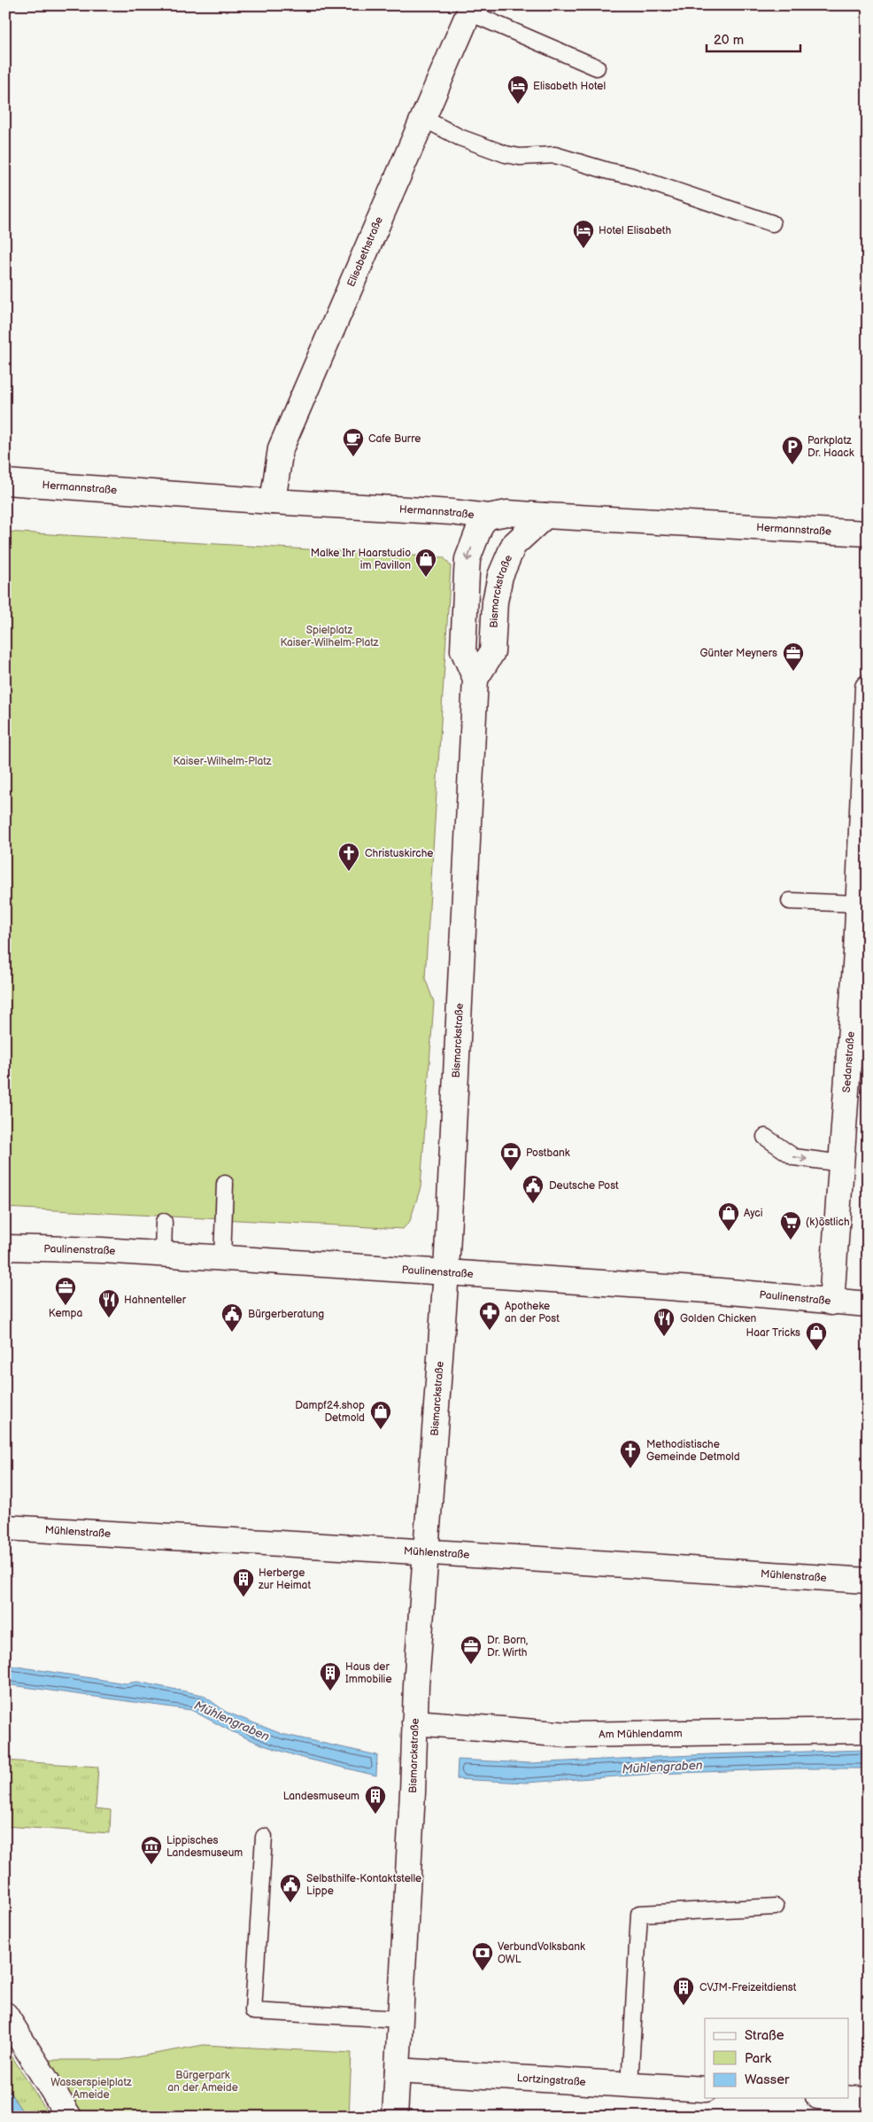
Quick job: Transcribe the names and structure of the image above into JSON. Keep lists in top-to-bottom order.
{
  "streets": {
    "street": [
      "Elisabethstraße",
      "Hermannstraße",
      "Bismarckstraße",
      "Sedanstraße",
      "Paulinenstraße",
      "Mühlenstraße",
      "Am Mühlendamm",
      "Lortzingstraße"
    ]
  },
  "crossings": [
    ["Elisabethstraße", "Hermannstraße"],
    ["Hermannstraße", "Bismarckstraße"],
    ["Bismarckstraße", "Paulinenstraße"],
    ["Bismarckstraße", "Mühlenstraße"],
    ["Bismarckstraße", "Am Mühlendamm"],
    ["Bismarckstraße", "Lortzingstraße"],
    ["Sedanstraße", "Paulinenstraße"]
  ],
  "water": ["Mühlengraben"],
  "parks": [
    "Spielplatz Kaiser-Wilhelm-Platz",
    "Kaiser-Wilhelm-Platz",
    "Bürgerpark an der Ameide",
    "Wasserspielplatz Ameide"
  ],
  "places": {
    "hotel": ["Elisabeth Hotel", "Hotel Elisabeth"],
    "cafe": ["Cafe Burre"],
    "parking": ["Parkplatz Dr. Haack"],
    "shop": [
      "Malke Ihr Haarstudio im Pavillon",
      "Ayci",
      "Haar Tricks",
      "Dampf24.shop Detmold"
    ],
    "office": ["Günter Meyners", "Kempa", "Dr. Born, Dr. Wirth"],
    "church": ["Christuskirche", "Methodistische Gemeinde Detmold"],
    "bank": ["Postbank", "VerbundVolksbank OWL"],
    "public building": ["Deutsche Post", "Bürgerberatung", "Selbsthilfe-Kontaktstelle Lippe"],
    "supermarket": ["(k)östlich"],
    "restaurant": ["Hahnenteller", "Golden Chicken"],
    "pharmacy": ["Apotheke an der Post"],
    "building": [
      "Herberge zur Heimat",
      "Haus der Immobilie",
      "Landesmuseum",
      "CVJM-Freizeitdienst"
    ],
    "museum": ["Lippisches Landesmuseum"]
  },
  "legend": ["Straße", "Park", "Wasser"],
  "scale_bar": "20 m"
}
